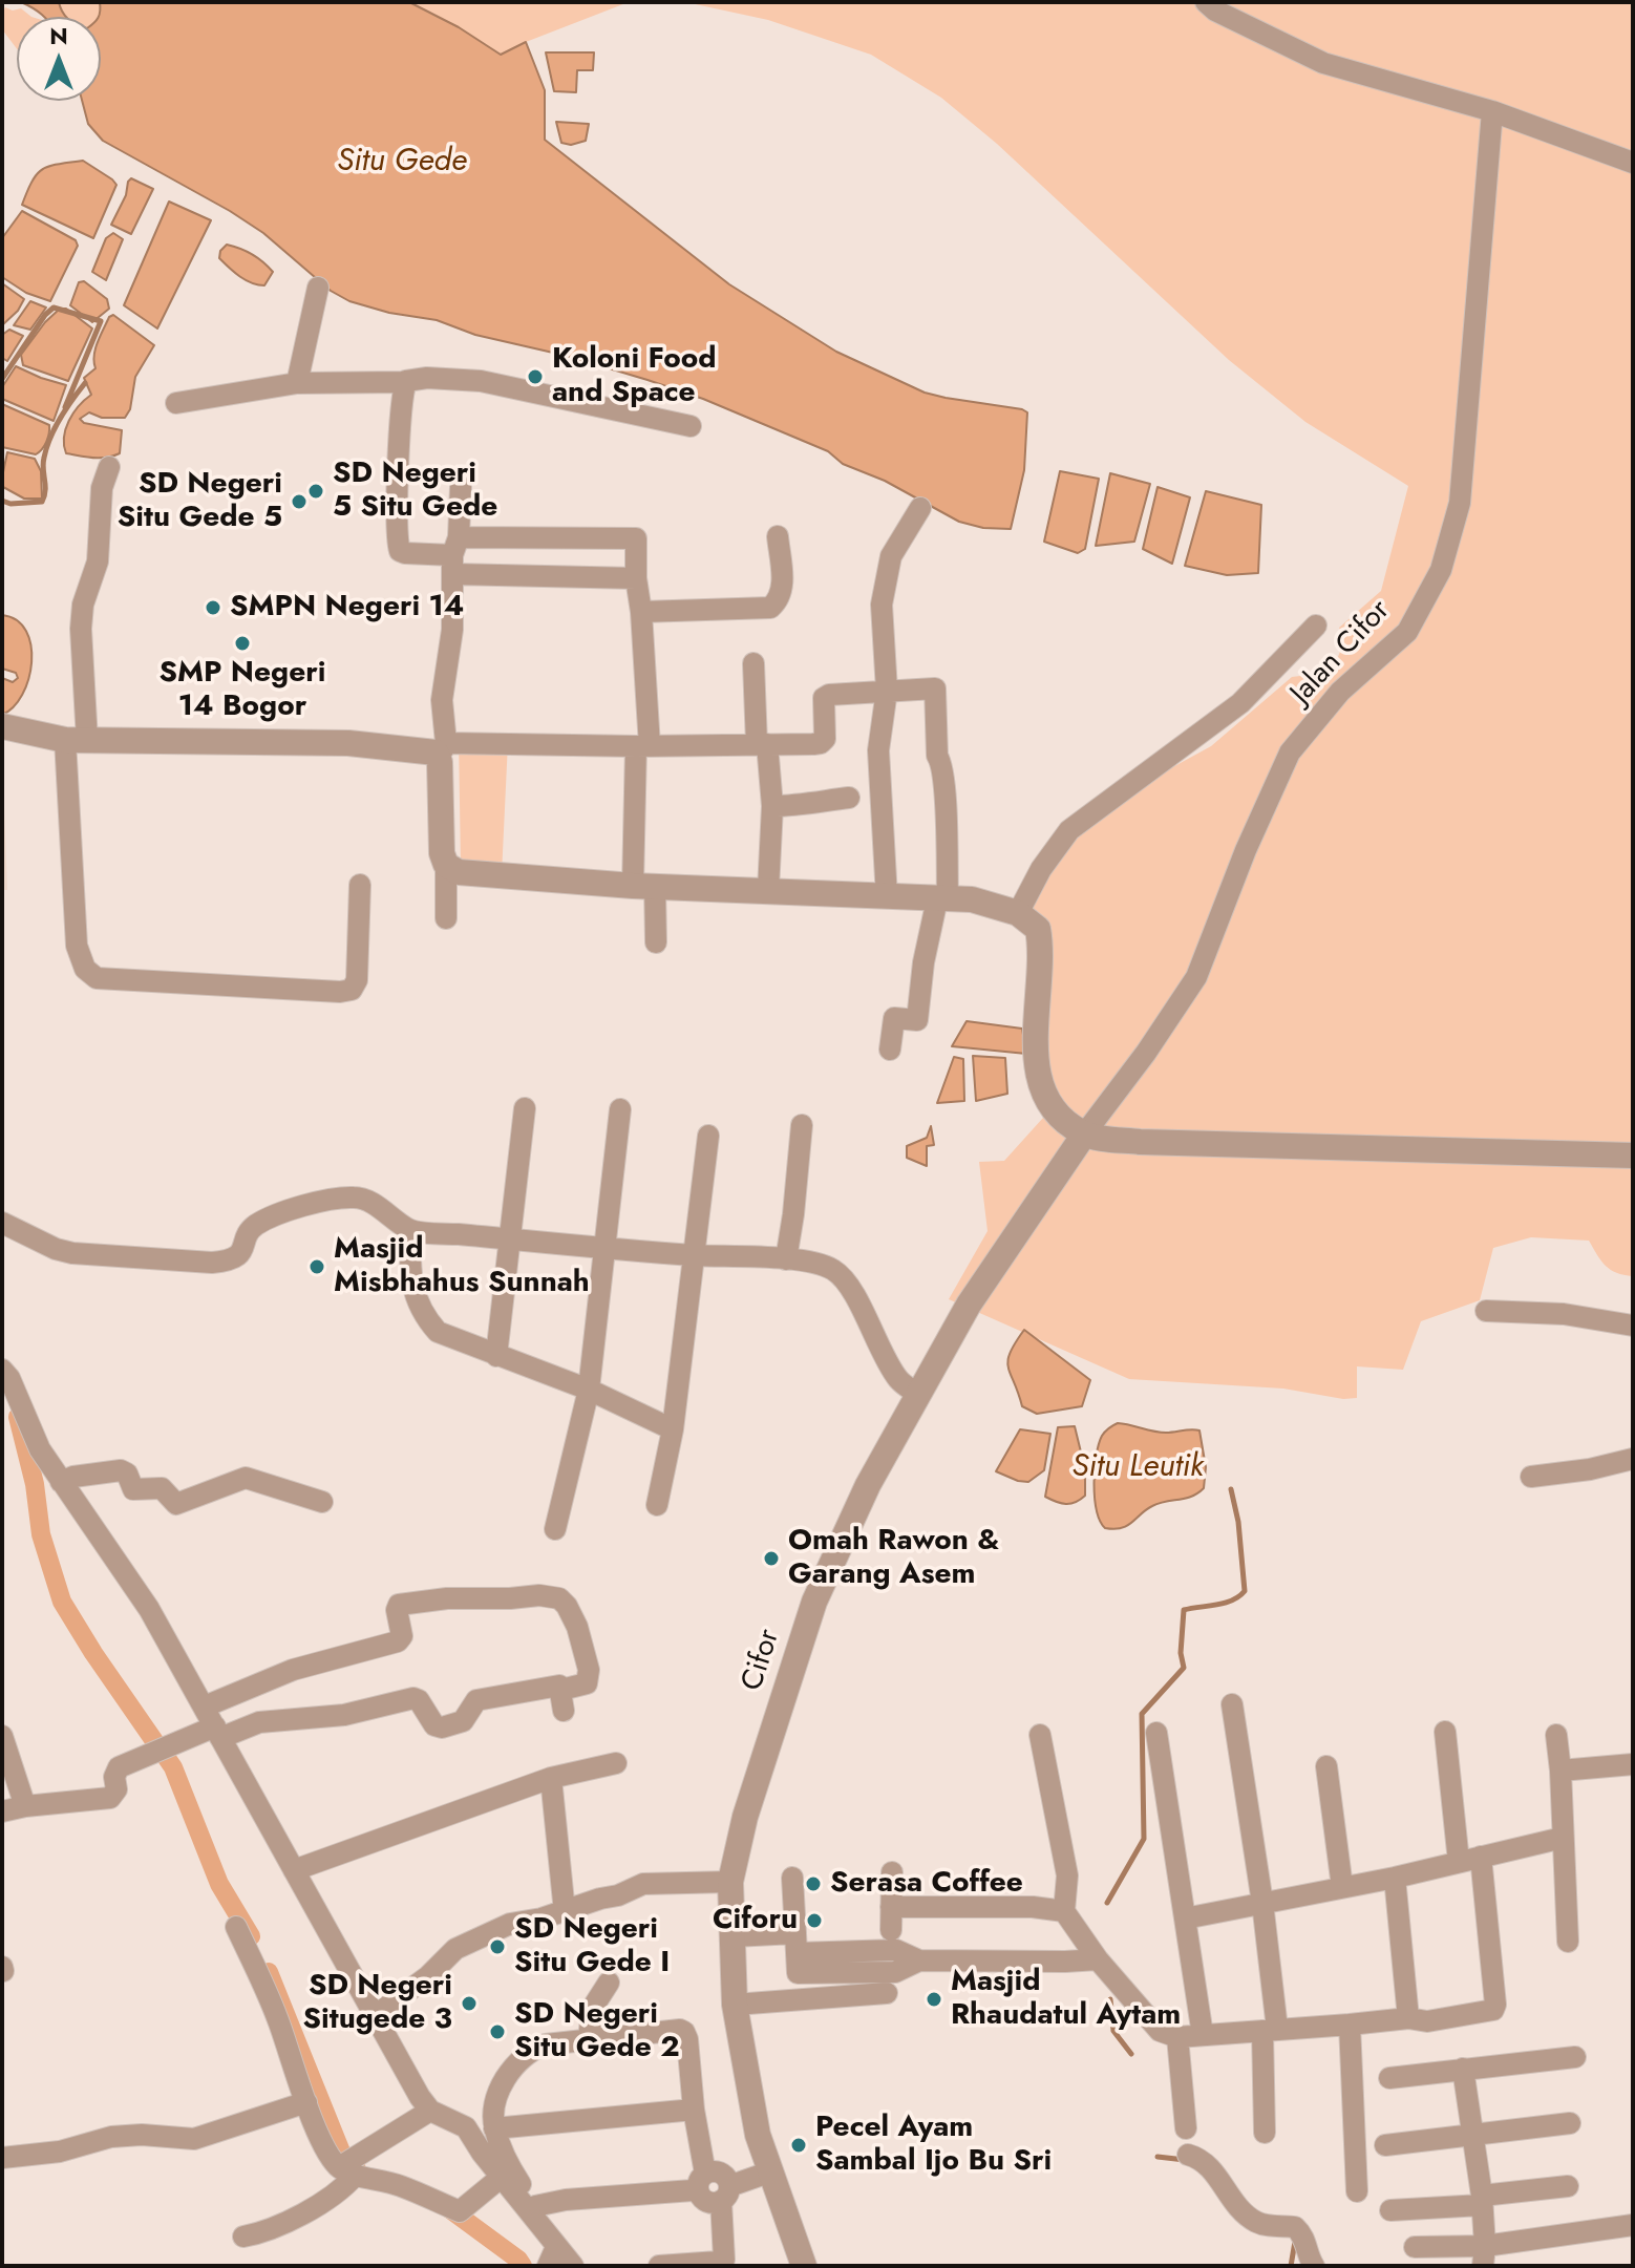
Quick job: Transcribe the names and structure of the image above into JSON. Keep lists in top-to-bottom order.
{
  "streets": {
    "street": ["Jalan Cifor", "Cifor"]
  },
  "crossings": [
    ["Jalan Cifor", "Cifor"]
  ],
  "water": ["Situ Gede", "Situ Leutik"],
  "places": [
    "Koloni Food and Space",
    "SD Negeri 5 Situ Gede",
    "SD Negeri Situ Gede 5",
    "SMPN Negeri 14",
    "SMP Negeri 14 Bogor",
    "Masjid Misbhahus Sunnah",
    "Omah Rawon & Garang Asem",
    "Serasa Coffee",
    "Ciforu",
    "SD Negeri Situ Gede I",
    "Masjid Rhaudatul Aytam",
    "SD Negeri Situgede 3",
    "SD Negeri Situ Gede 2",
    "Pecel Ayam Sambal Ijo Bu Sri"
  ],
  "north": "top"
}
